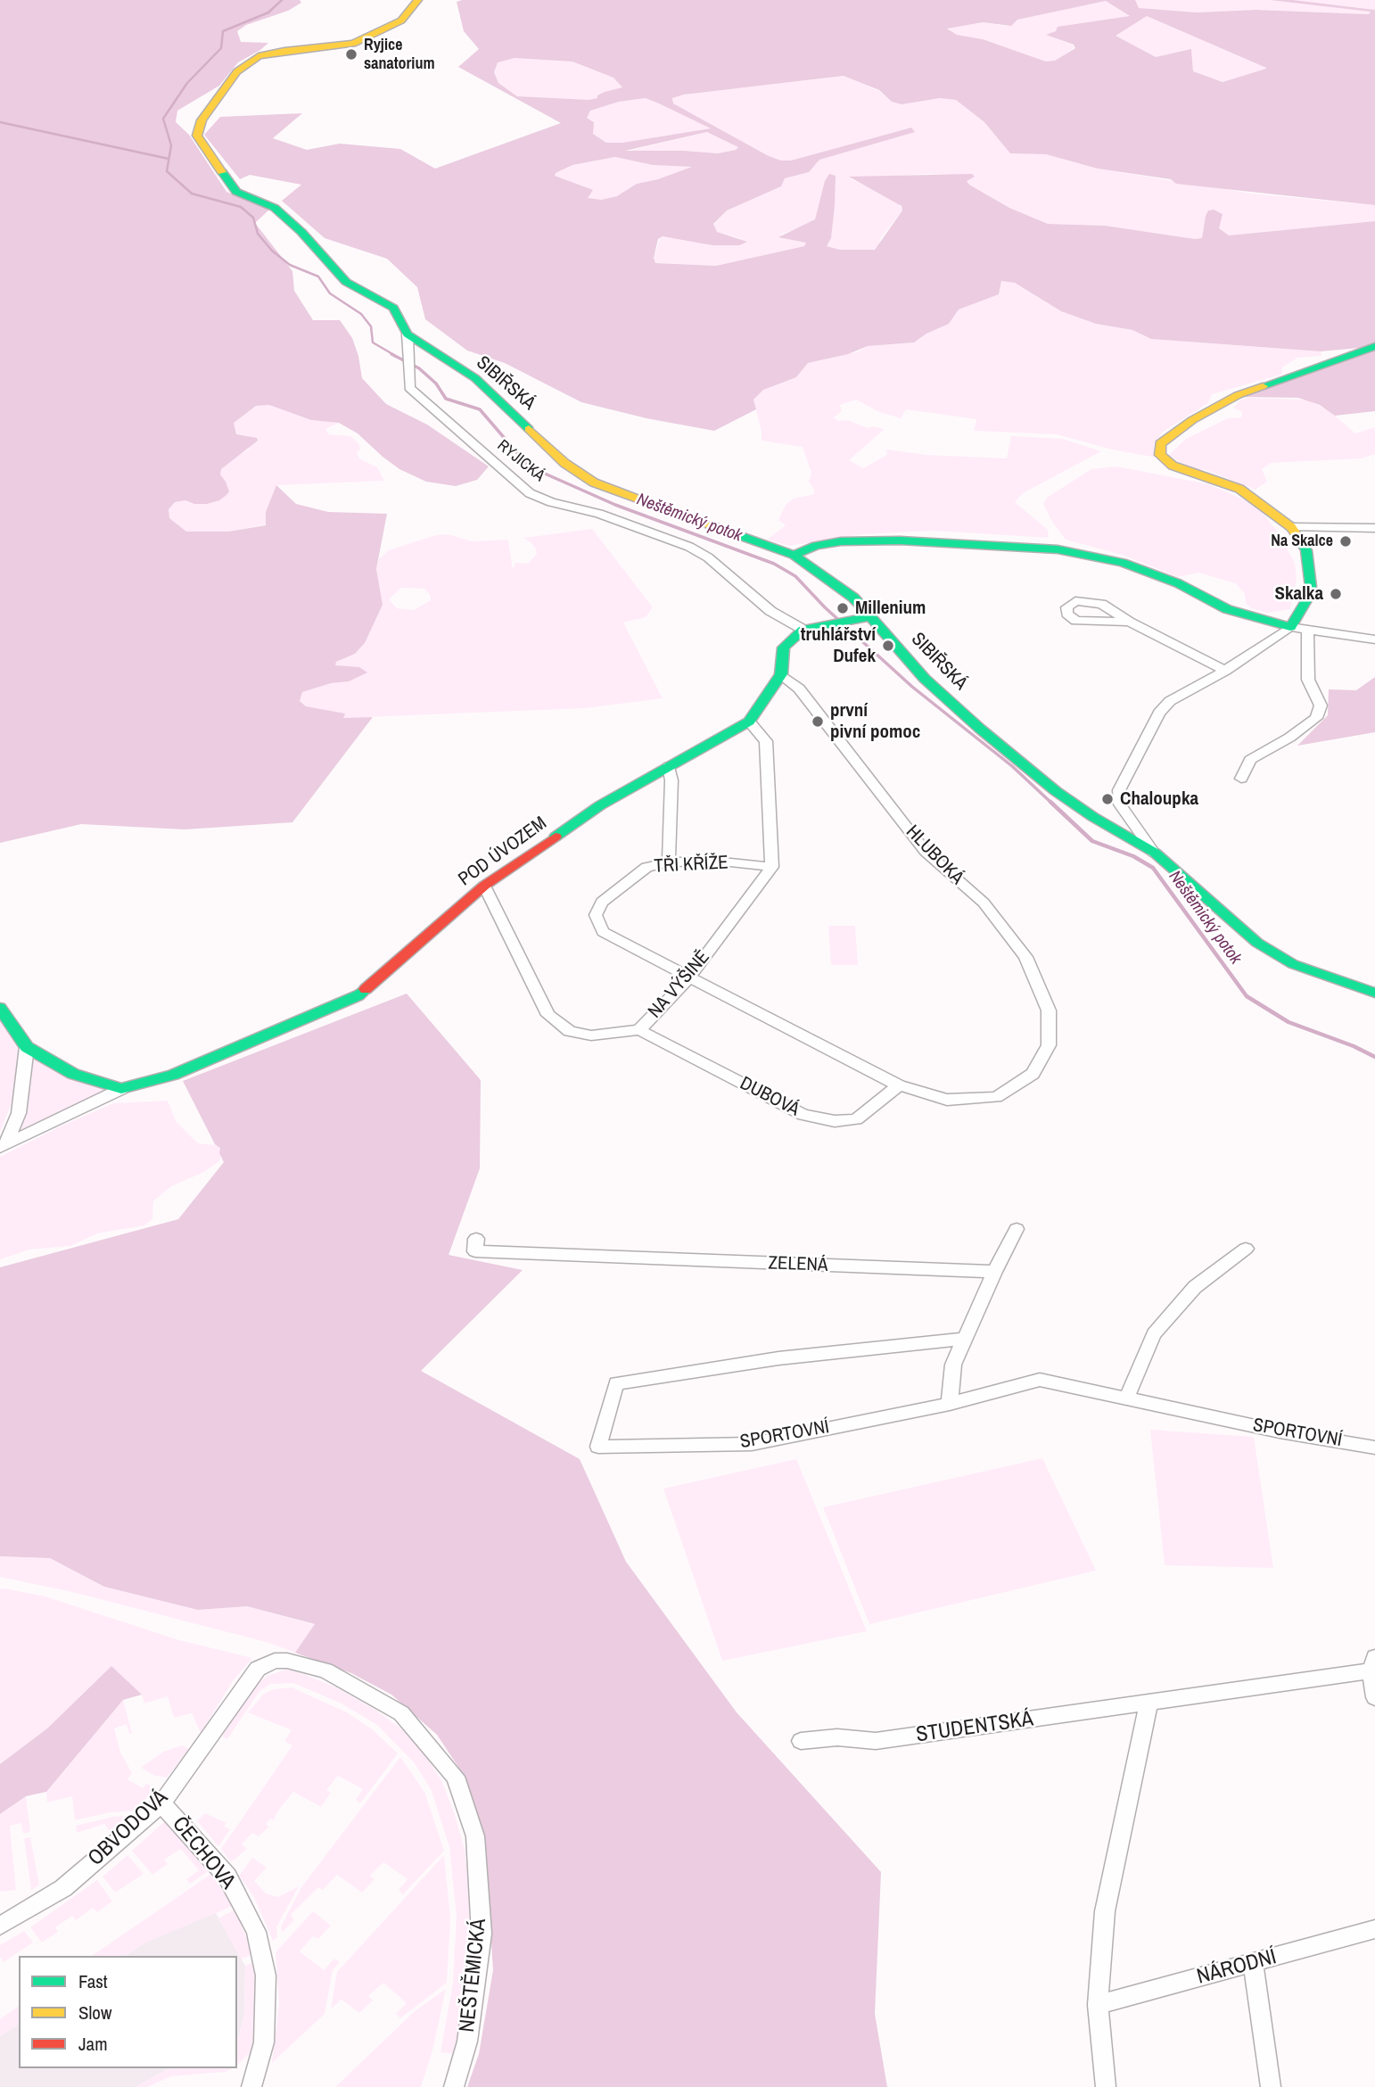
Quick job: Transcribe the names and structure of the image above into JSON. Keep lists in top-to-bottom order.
{
  "streets": {
    "street": [
      "SIBIŘSKÁ",
      "RYJICKÁ",
      "POD ÚVOZEM",
      "HLUBOKÁ",
      "TŘI KŘÍŽE",
      "NA VÝŠINĚ",
      "DUBOVÁ",
      "ZELENÁ",
      "SPORTOVNÍ",
      "STUDENTSKÁ",
      "OBVODOVÁ",
      "ČECHOVA",
      "NÁRODNÍ",
      "NEŠTĚMICKÁ"
    ]
  },
  "crossings": [
    ["SIBIŘSKÁ", "RYJICKÁ"],
    ["RYJICKÁ", "POD ÚVOZEM"],
    ["POD ÚVOZEM", "HLUBOKÁ"],
    ["POD ÚVOZEM", "NA VÝŠINĚ"],
    ["HLUBOKÁ", "DUBOVÁ"],
    ["TŘI KŘÍŽE", "NA VÝŠINĚ"],
    ["NA VÝŠINĚ", "DUBOVÁ"],
    ["OBVODOVÁ", "ČECHOVA"],
    ["OBVODOVÁ", "NEŠTĚMICKÁ"]
  ],
  "water": ["Neštěmický potok"],
  "places": [
    "Ryjice sanatorium",
    "Na Skalce",
    "Skalka",
    "Millenium",
    "truhlářství Dufek",
    "první pivní pomoc",
    "Chaloupka"
  ],
  "legend": ["Fast", "Slow", "Jam"]
}
